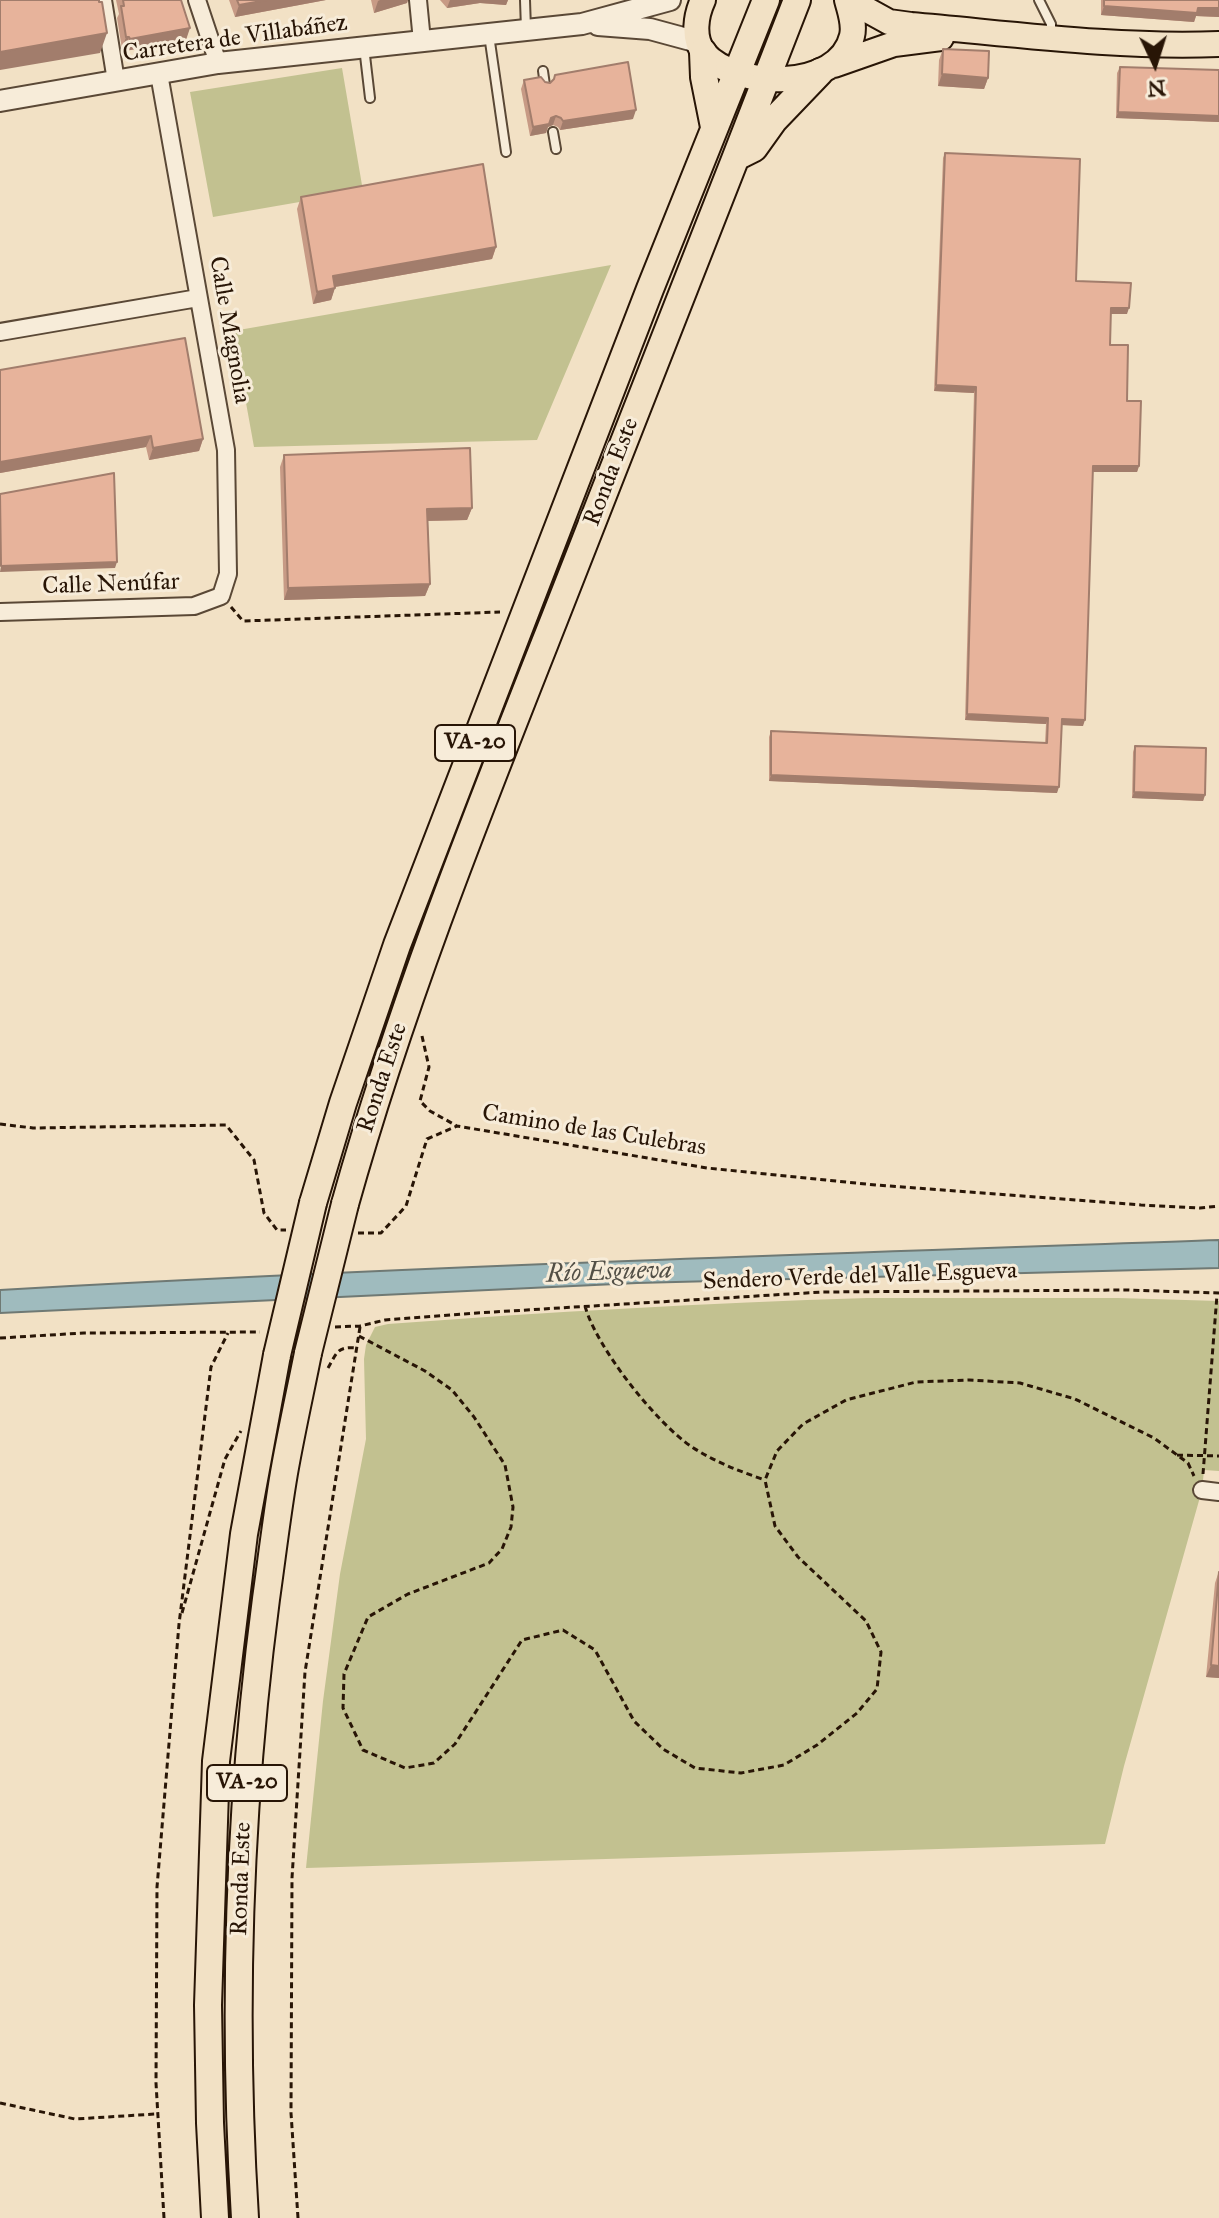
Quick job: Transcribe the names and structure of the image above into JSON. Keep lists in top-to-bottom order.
{
  "streets": {
    "highway": ["Ronda Este", "VA-20"],
    "street": ["Carretera de Villabáñez", "Calle Magnolia", "Calle Nenúfar"],
    "path": ["Camino de las Culebras", "Sendero Verde del Valle Esgueva"]
  },
  "crossings": [
    ["Carretera de Villabáñez", "Calle Magnolia"],
    ["Calle Magnolia", "Calle Nenúfar"]
  ],
  "water": ["Río Esgueva"],
  "north": "bottom"
}
